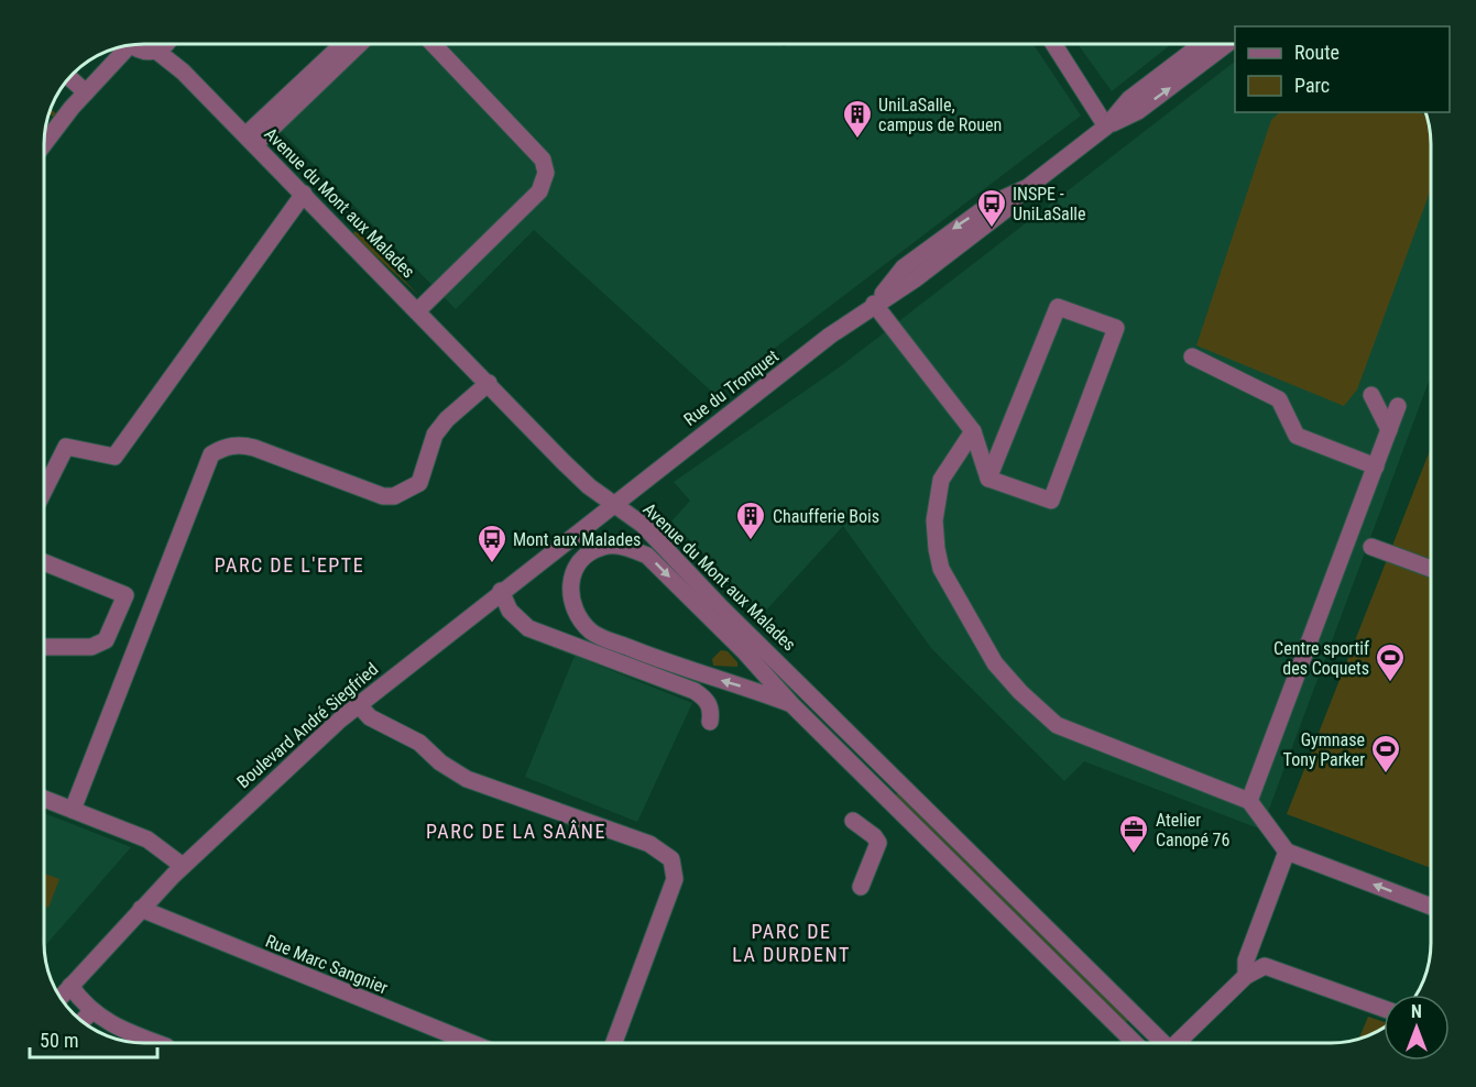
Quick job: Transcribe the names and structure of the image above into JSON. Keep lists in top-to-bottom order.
{
  "streets": {
    "street": [
      "Avenue du Mont aux Malades",
      "Rue du Tronquet",
      "Boulevard André Siegfried",
      "Rue Marc Sangnier"
    ]
  },
  "crossings": [
    ["Avenue du Mont aux Malades", "Rue du Tronquet"],
    ["Avenue du Mont aux Malades", "Boulevard André Siegfried"],
    ["Rue du Tronquet", "Boulevard André Siegfried"],
    ["Boulevard André Siegfried", "Rue Marc Sangnier"]
  ],
  "districts": ["PARC DE L'EPTE", "PARC DE LA SAÂNE", "PARC DE LA DURDENT"],
  "places": {
    "building": ["UniLaSalle, campus de Rouen", "Chaufferie Bois"],
    "bus stop": ["INSPE - UniLaSalle", "Mont aux Malades"],
    "sports": ["Centre sportif des Coquets", "Gymnase Tony Parker"],
    "office": ["Atelier Canopé 76"]
  },
  "legend": ["Route", "Parc"],
  "scale_bar": "50 m",
  "north": "top"
}
